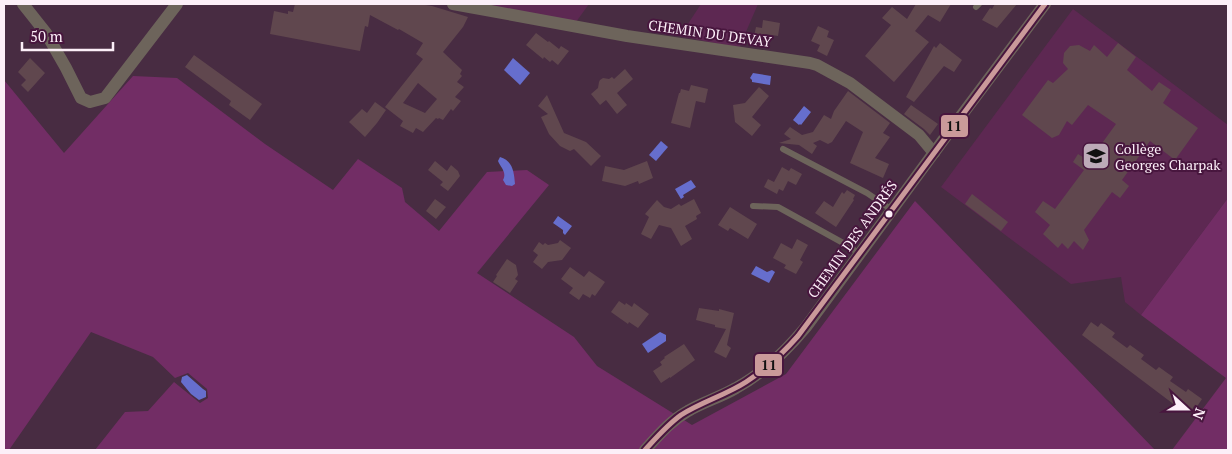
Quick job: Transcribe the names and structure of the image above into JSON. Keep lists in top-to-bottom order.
{
  "streets": {
    "street": ["CHEMIN DU DEVAY", "CHEMIN DES ANDRÉS"]
  },
  "crossings": [
    ["CHEMIN DU DEVAY", "CHEMIN DES ANDRÉS"]
  ],
  "places": {
    "school or university": ["Collège Georges Charpak"]
  },
  "lines": ["transit line 11"],
  "scale_bar": "50 m",
  "north": "right"
}
